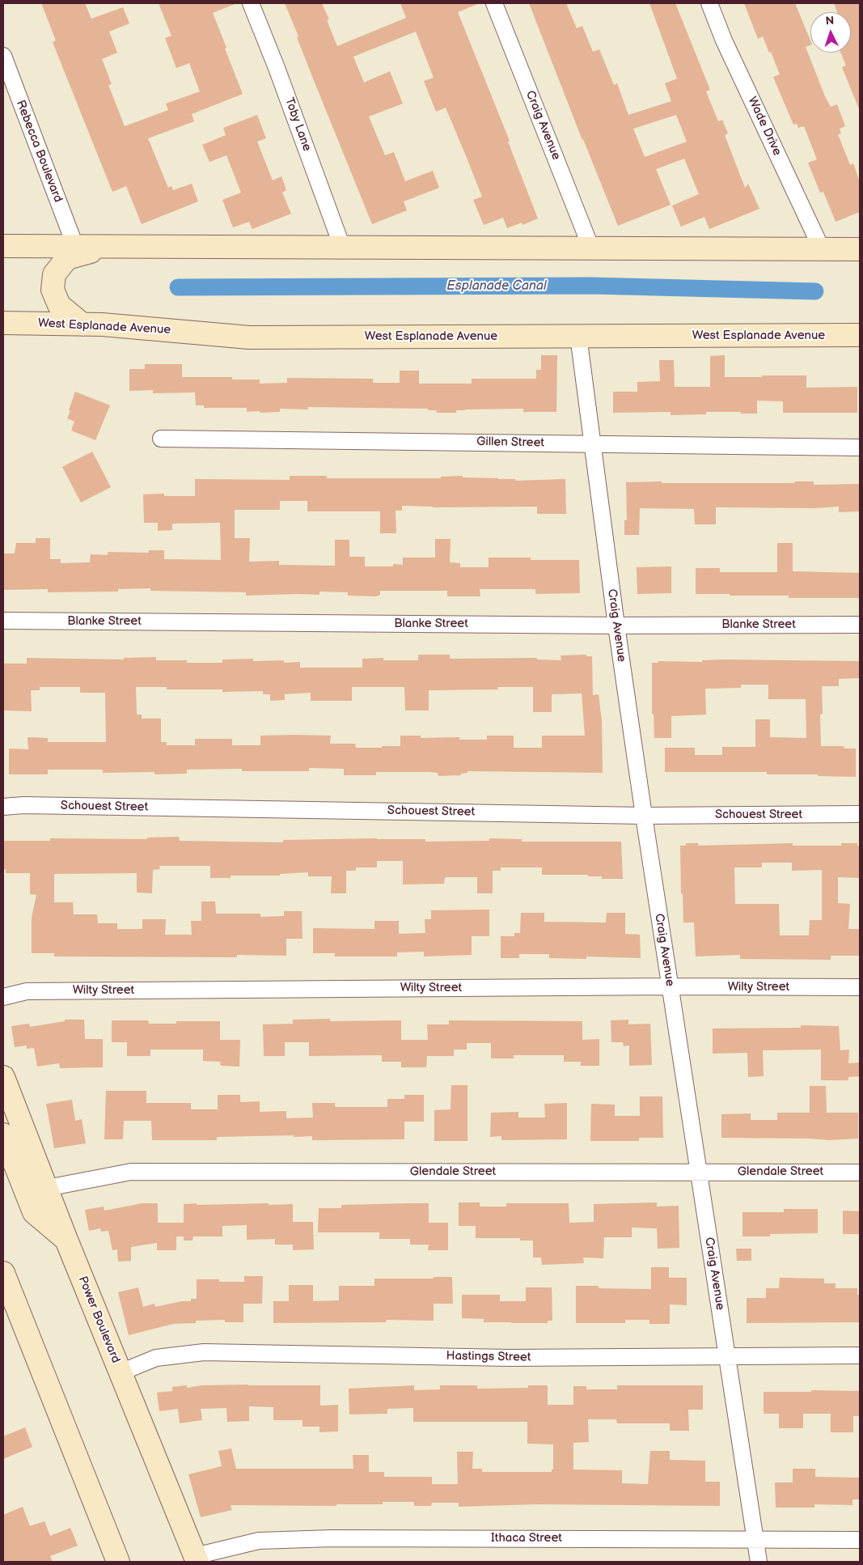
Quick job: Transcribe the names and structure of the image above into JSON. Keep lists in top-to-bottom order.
{
  "streets": {
    "main road": ["West Esplanade Avenue", "Power Boulevard"],
    "street": [
      "Toby Lane",
      "Craig Avenue",
      "Wade Drive",
      "Rebecca Boulevard",
      "Gillen Street",
      "Blanke Street",
      "Schouest Street",
      "Wilty Street",
      "Glendale Street",
      "Hastings Street",
      "Ithaca Street"
    ]
  },
  "crossings": [
    ["Craig Avenue", "West Esplanade Avenue"],
    ["Craig Avenue", "Gillen Street"],
    ["Craig Avenue", "Blanke Street"],
    ["Craig Avenue", "Schouest Street"],
    ["Craig Avenue", "Wilty Street"],
    ["Craig Avenue", "Glendale Street"],
    ["Craig Avenue", "Hastings Street"],
    ["Craig Avenue", "Ithaca Street"],
    ["Glendale Street", "Power Boulevard"],
    ["Power Boulevard", "Hastings Street"],
    ["Power Boulevard", "Ithaca Street"]
  ],
  "water": ["Esplanade Canal"],
  "north": "top"
}
